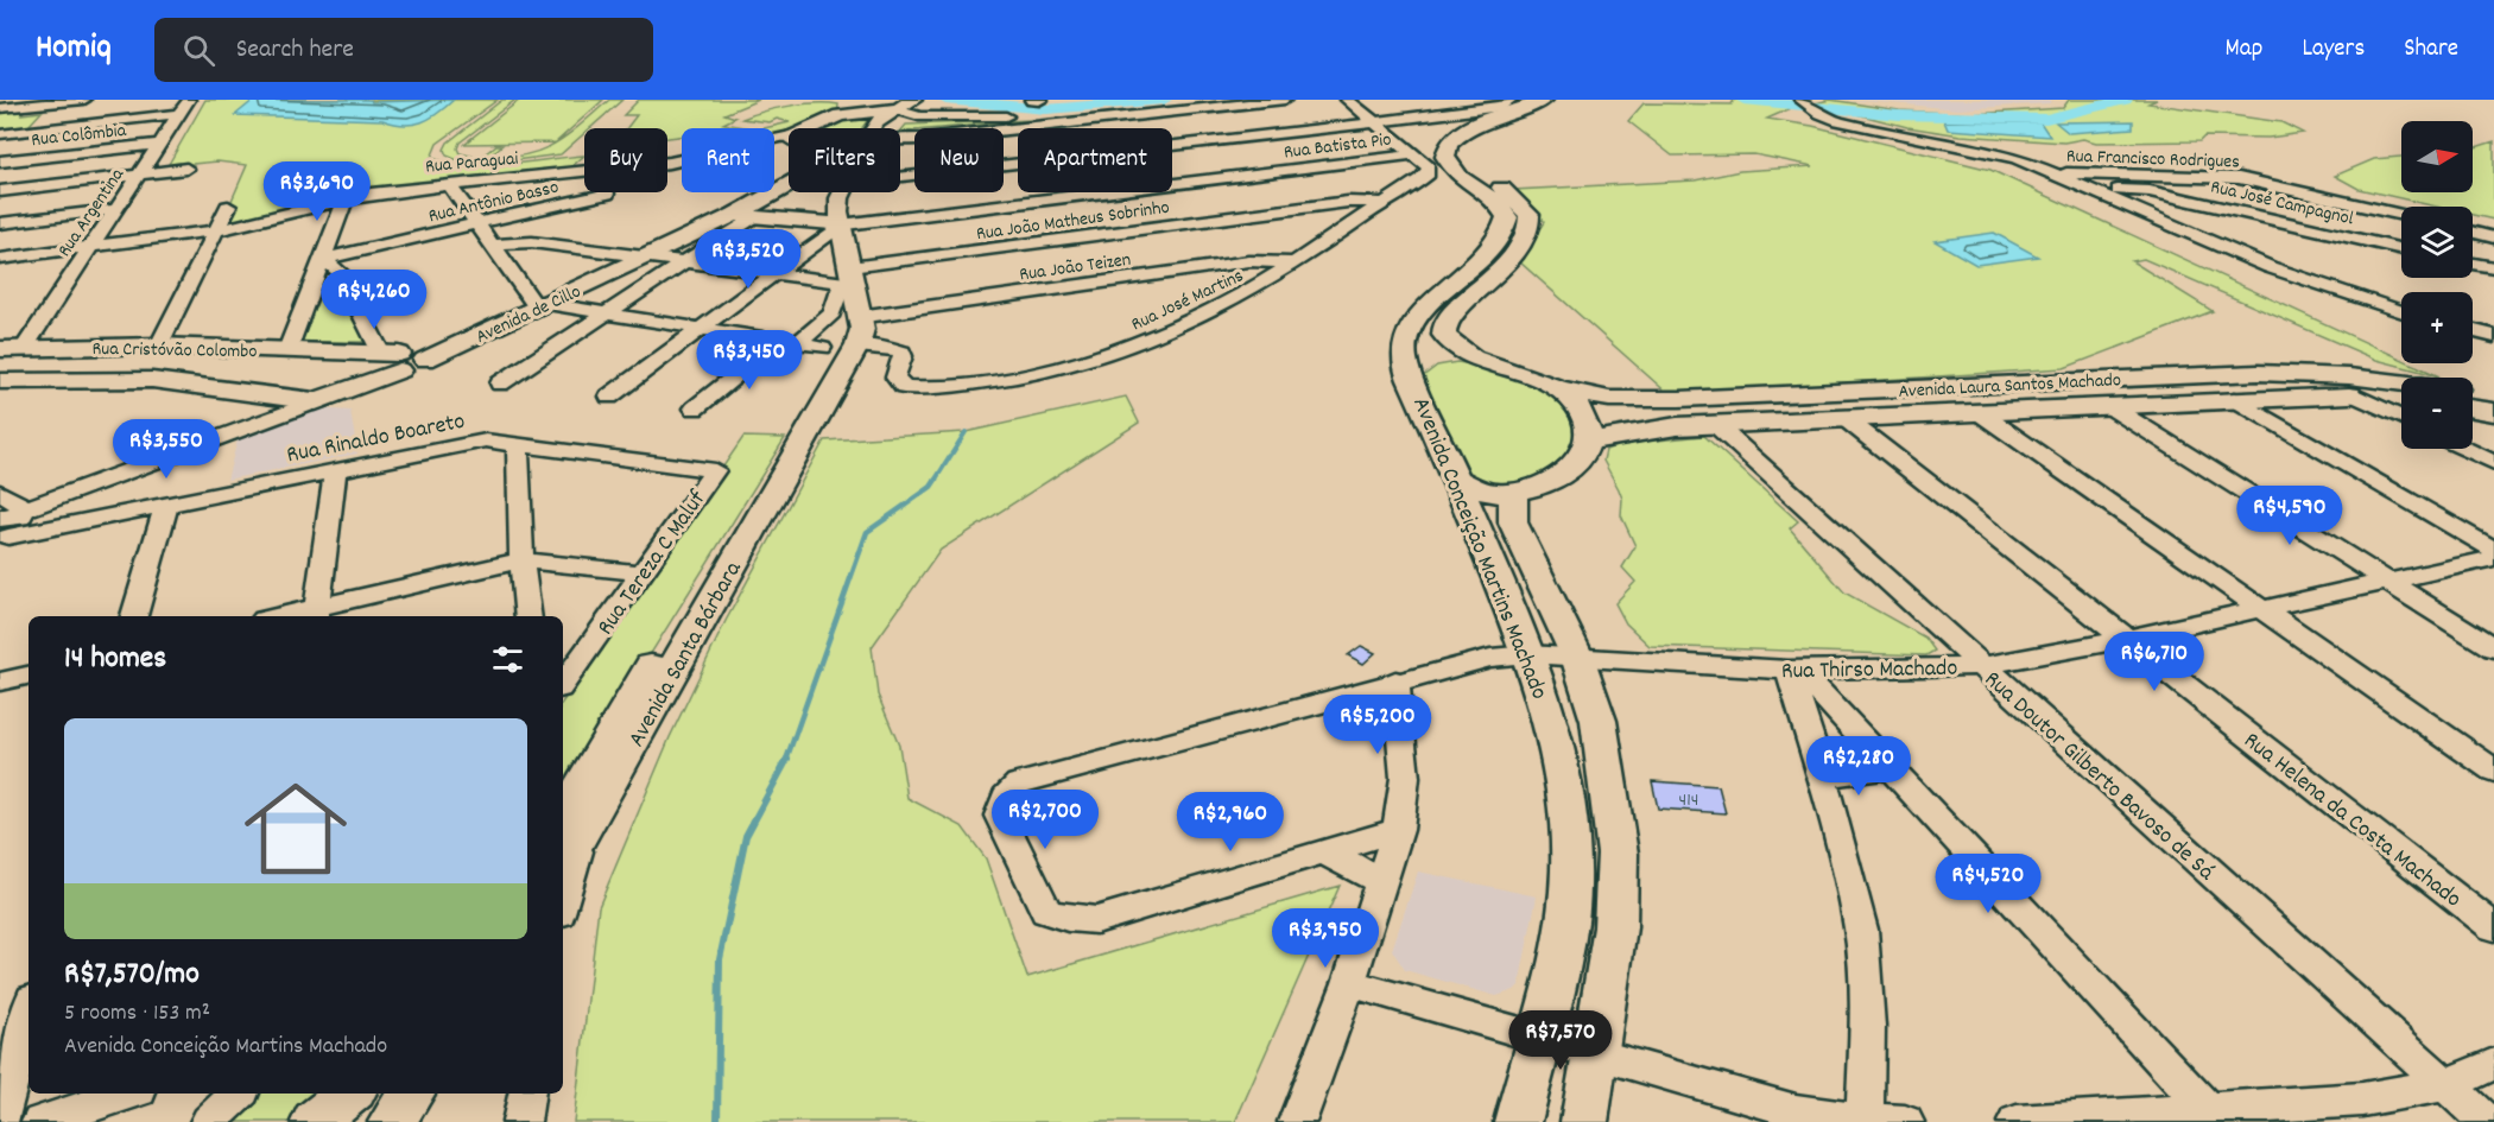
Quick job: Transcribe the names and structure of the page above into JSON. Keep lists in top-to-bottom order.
{
  "streets": {
    "main road": [
      "Rua Paraguai",
      "Avenida de Cillo",
      "Rua Cristóvão Colombo",
      "Avenida Laura Santos Machado",
      "Avenida Conceição Martins Machado",
      "Avenida Santa Bárbara"
    ],
    "street": [
      "Rua Colômbia",
      "Rua Batista Pio",
      "Rua Francisco Rodrigues",
      "Rua Antônio Basso",
      "Rua José Campagnol",
      "Rua Argentina",
      "Rua João Matheus Sobrinho",
      "Rua João Teizen",
      "Rua José Martins",
      "Rua Rinaldo Boareto",
      "Rua Tereza C Maluf",
      "Rua Thirso Machado",
      "Rua Doutor Gilberto Bavoso de Sá",
      "Rua Helena da Costa Machado"
    ]
  },
  "crossings": [
    ["Rua Colômbia", "Rua Argentina"],
    ["Rua Batista Pio", "Rua José Martins"],
    ["Rua Paraguai", "Rua Argentina"],
    ["Rua Paraguai", "Avenida de Cillo"],
    ["Rua Argentina", "Rua Cristóvão Colombo"],
    ["Rua João Matheus Sobrinho", "Rua José Martins"],
    ["Rua João Matheus Sobrinho", "Avenida de Cillo"],
    ["Rua João Teizen", "Rua José Martins"],
    ["Rua João Teizen", "Avenida Santa Bárbara"],
    ["Rua José Martins", "Avenida Santa Bárbara"],
    ["Avenida de Cillo", "Rua Cristóvão Colombo"],
    ["Avenida Laura Santos Machado", "Avenida Conceição Martins Machado"],
    ["Avenida Laura Santos Machado", "Rua Doutor Gilberto Bavoso de Sá"],
    ["Avenida Laura Santos Machado", "Rua Helena da Costa Machado"],
    ["Rua Rinaldo Boareto", "Rua Tereza C Maluf"],
    ["Avenida Conceição Martins Machado", "Rua Thirso Machado"],
    ["Rua Thirso Machado", "Rua Doutor Gilberto Bavoso de Sá"],
    ["Rua Thirso Machado", "Rua Helena da Costa Machado"]
  ],
  "house_numbers": ["414"],
  "north": "right",
  "page": {
    "header": "Homiq",
    "search": "Search here",
    "nav": ["Map", "Layers", "Share"],
    "map_buttons": ["+", "−"],
    "chip": [
      "Buy",
      "Rent",
      "Filters",
      "New",
      "Apartment"
    ],
    "price": [
      "R$3,690",
      "R$3,520",
      "R$4,260",
      "R$3,450",
      "R$3,550",
      "R$4,590",
      "R$6,710",
      "R$5,200",
      "R$2,280",
      "R$2,700",
      "R$2,960",
      "R$4,520",
      "R$3,950",
      "R$7,570"
    ],
    "heading": "14 homes",
    "list": [
      {
        "name": "R$7,570/mo",
        "note": "5 rooms · 153 m² · Avenida Conceição Martins Machado"
      }
    ]
  }
}
